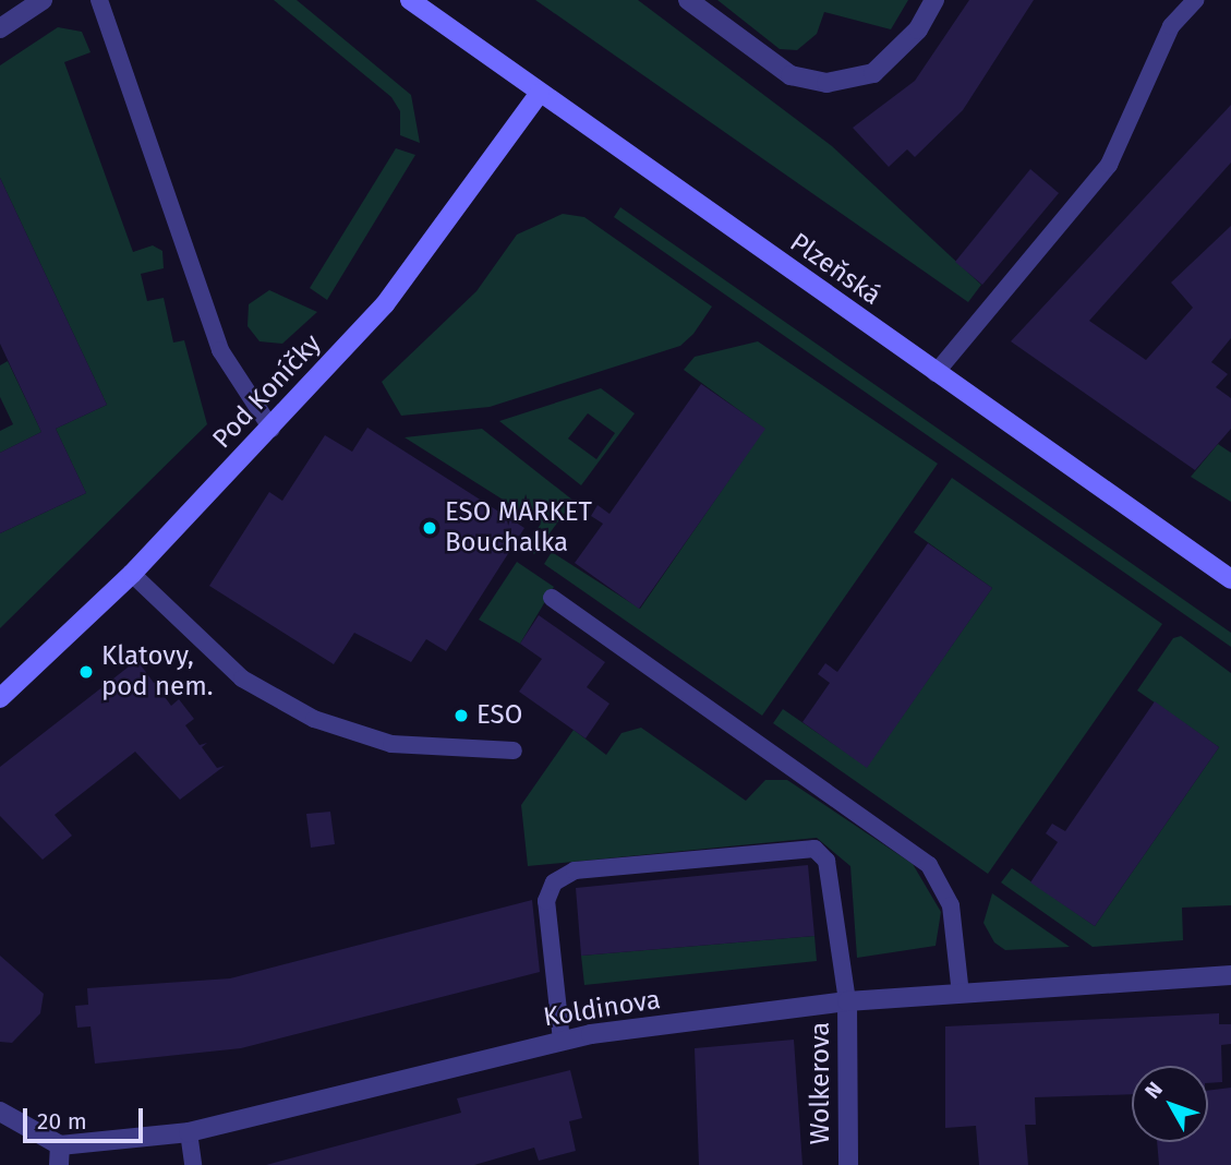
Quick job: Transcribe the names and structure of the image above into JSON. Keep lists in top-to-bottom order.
{
  "streets": {
    "main road": ["Plzeňská", "Pod Koníčky"],
    "street": ["Koldinova", "Wolkerova"]
  },
  "crossings": [
    ["Plzeňská", "Pod Koníčky"],
    ["Koldinova", "Wolkerova"]
  ],
  "places": ["ESO MARKET Bouchalka", "Klatovy, pod nem.", "ESO"],
  "scale_bar": "20 m",
  "north": "top left"
}
